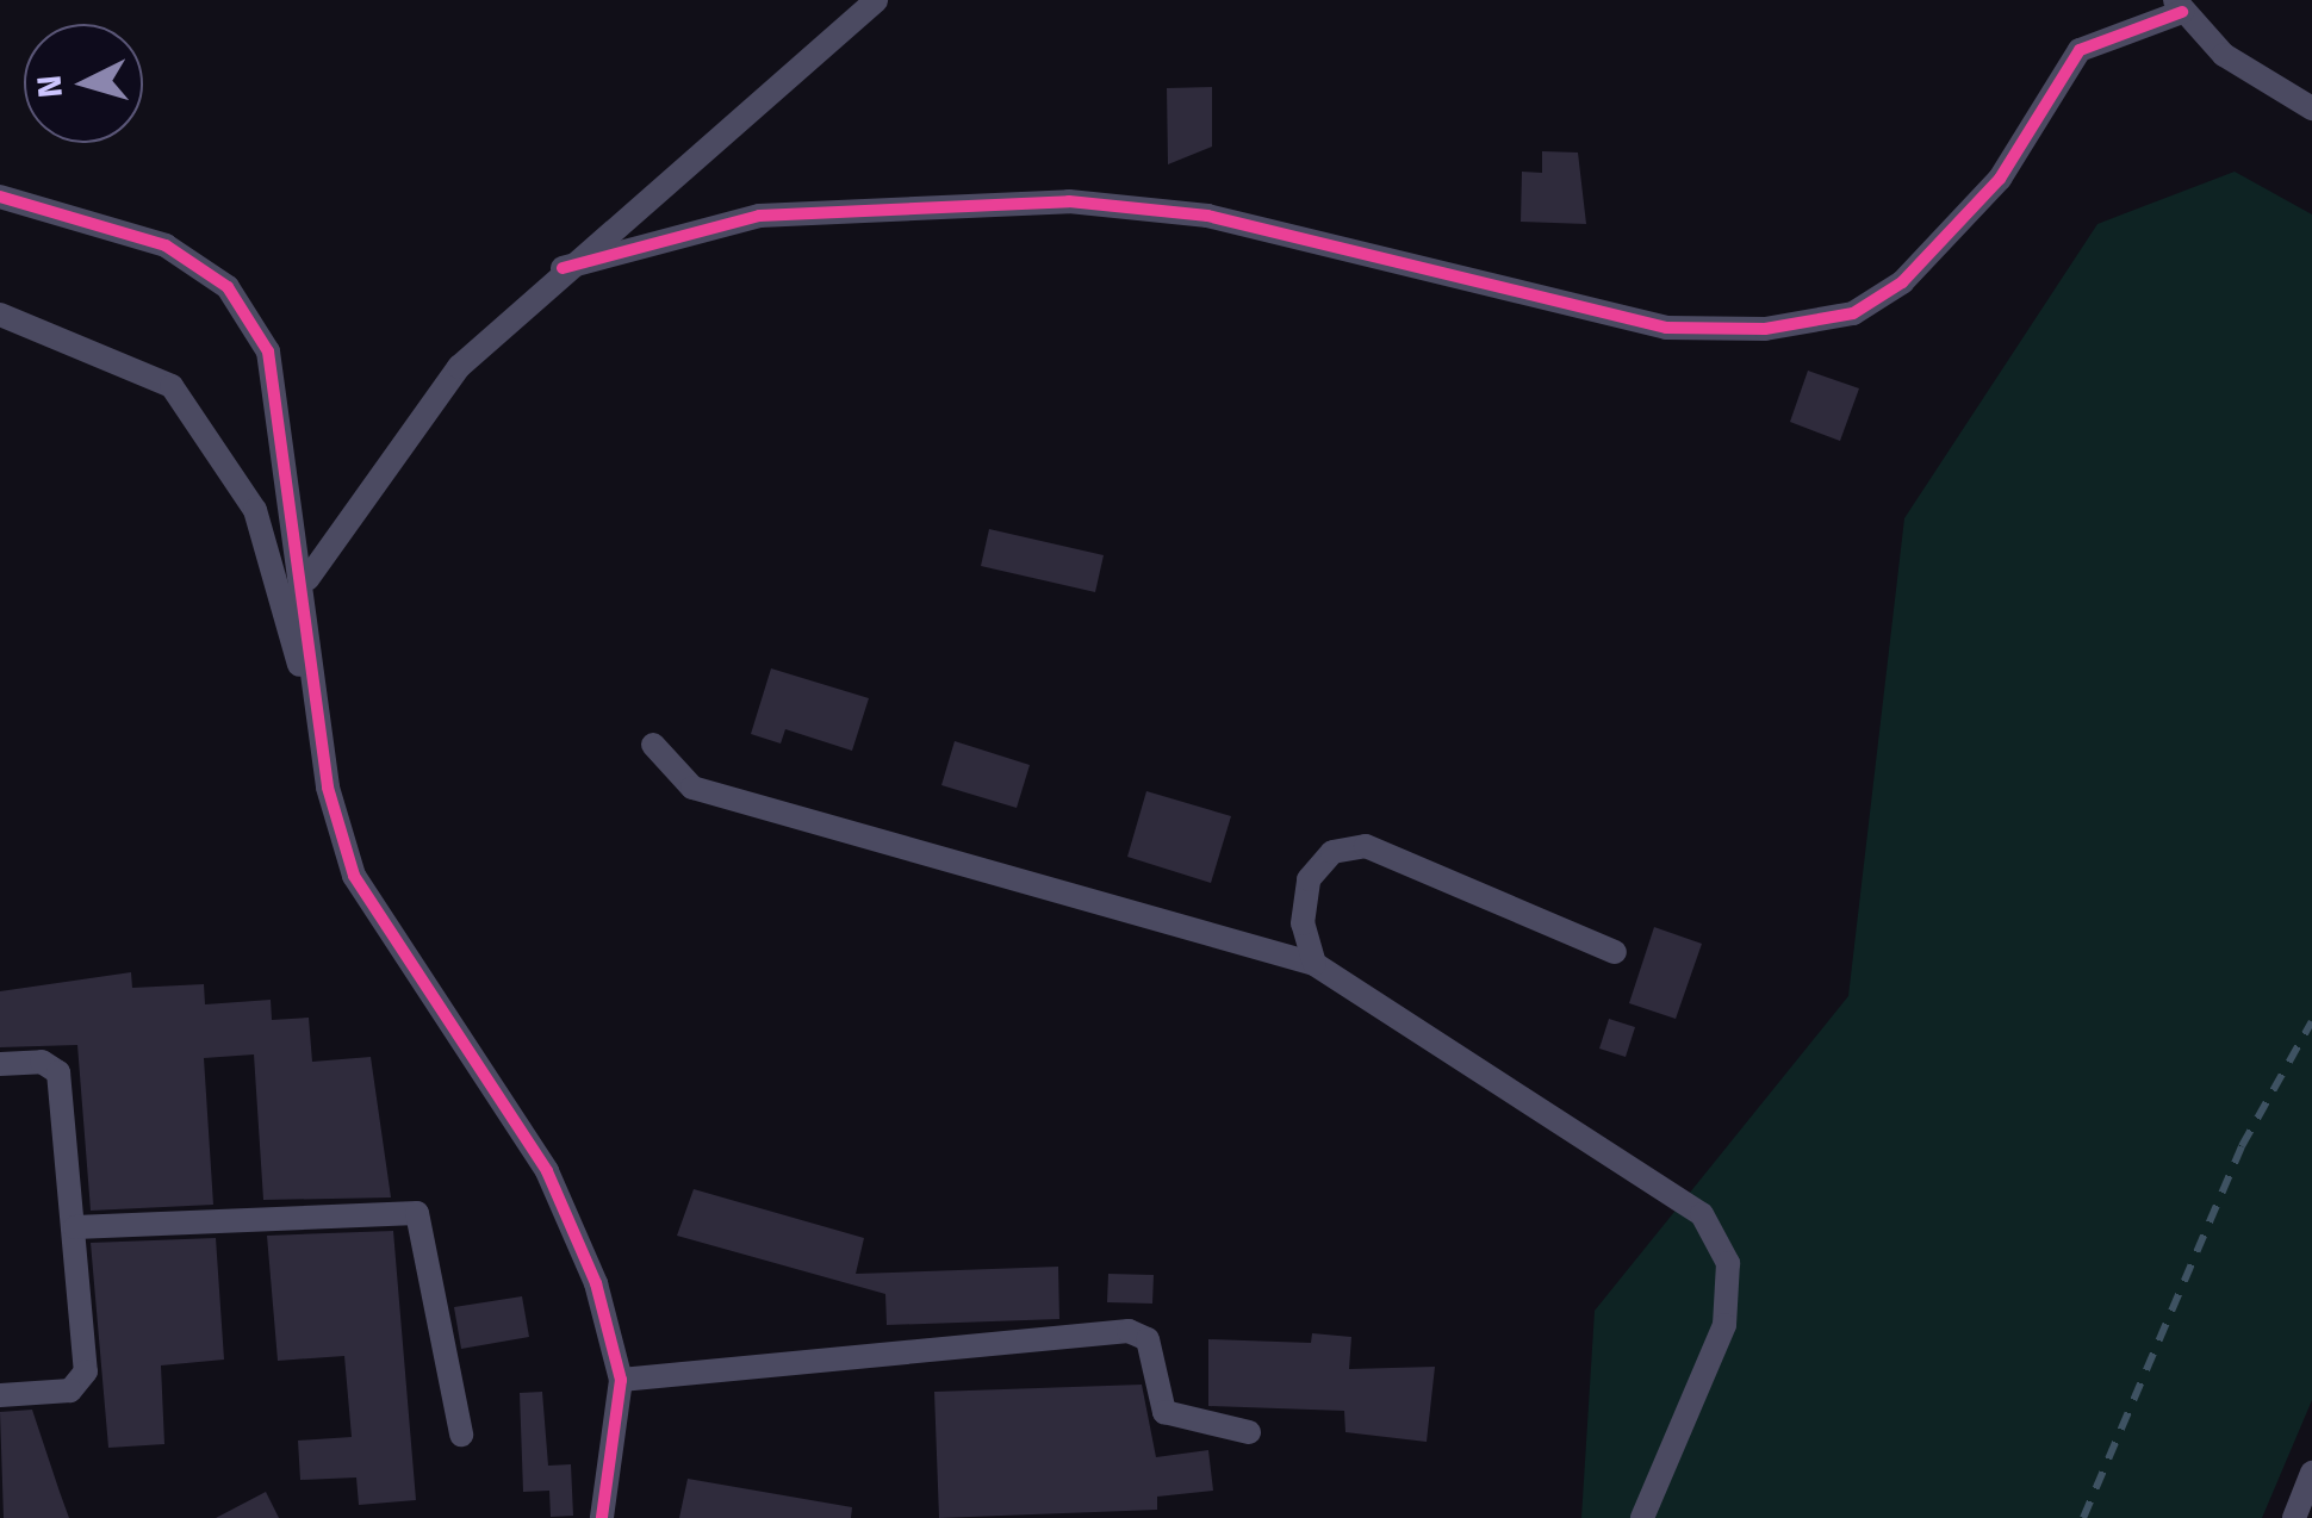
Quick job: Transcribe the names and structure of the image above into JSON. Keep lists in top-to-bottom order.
{
  "north": "left"
}
